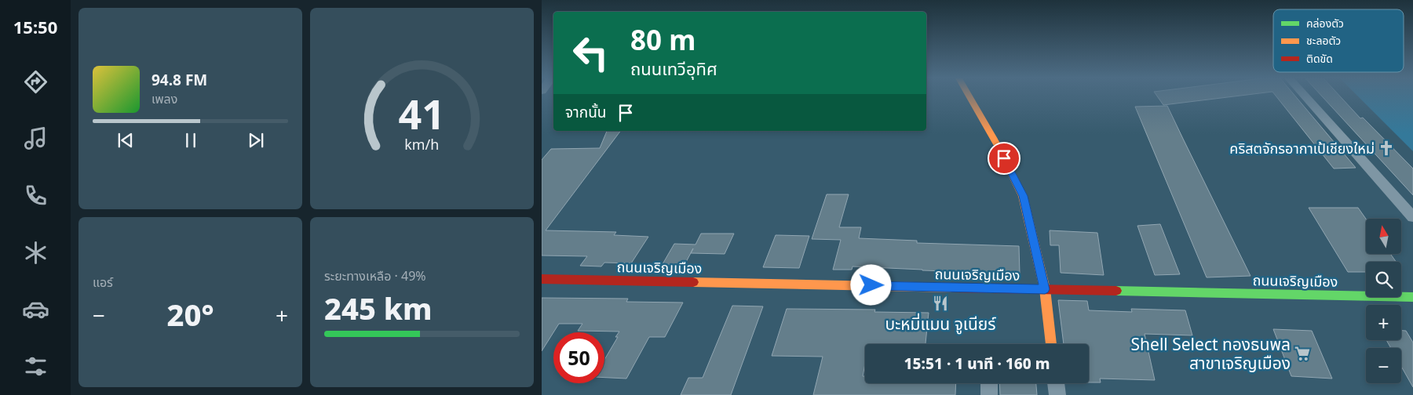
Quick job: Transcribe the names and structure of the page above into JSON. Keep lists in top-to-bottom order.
{
  "streets": {
    "main road": ["ถนนเจริญเมือง"]
  },
  "places": {
    "church": ["คริสตจักรอากาเป้เชียงใหม่"],
    "restaurant": ["บะหมี่แมน จูเนียร์"],
    "supermarket": ["Shell Select ทองธนพล สาขาเจริญเมือง"]
  },
  "legend": ["คล่องตัว", "ชะลอตัว", "ติดขัด"],
  "north": "top",
  "page": {
    "tabs": "15:50",
    "turn": ["80 m", "ถนนเทวีอุทิศ"],
    "song": ["94.8 FM", "เพลง"],
    "then": "จากนั้น",
    "tile": [
      "แอร์",
      ["ระยะทางเหลือ · 49%", "245 km"]
    ],
    "map_buttons": ["+", "−"],
    "heat": ["−", "20°", "+"],
    "limit": "50",
    "trip": "15:51 · 1 นาที · 160 m",
    "gauge": ["41", "km/h"]
  }
}
